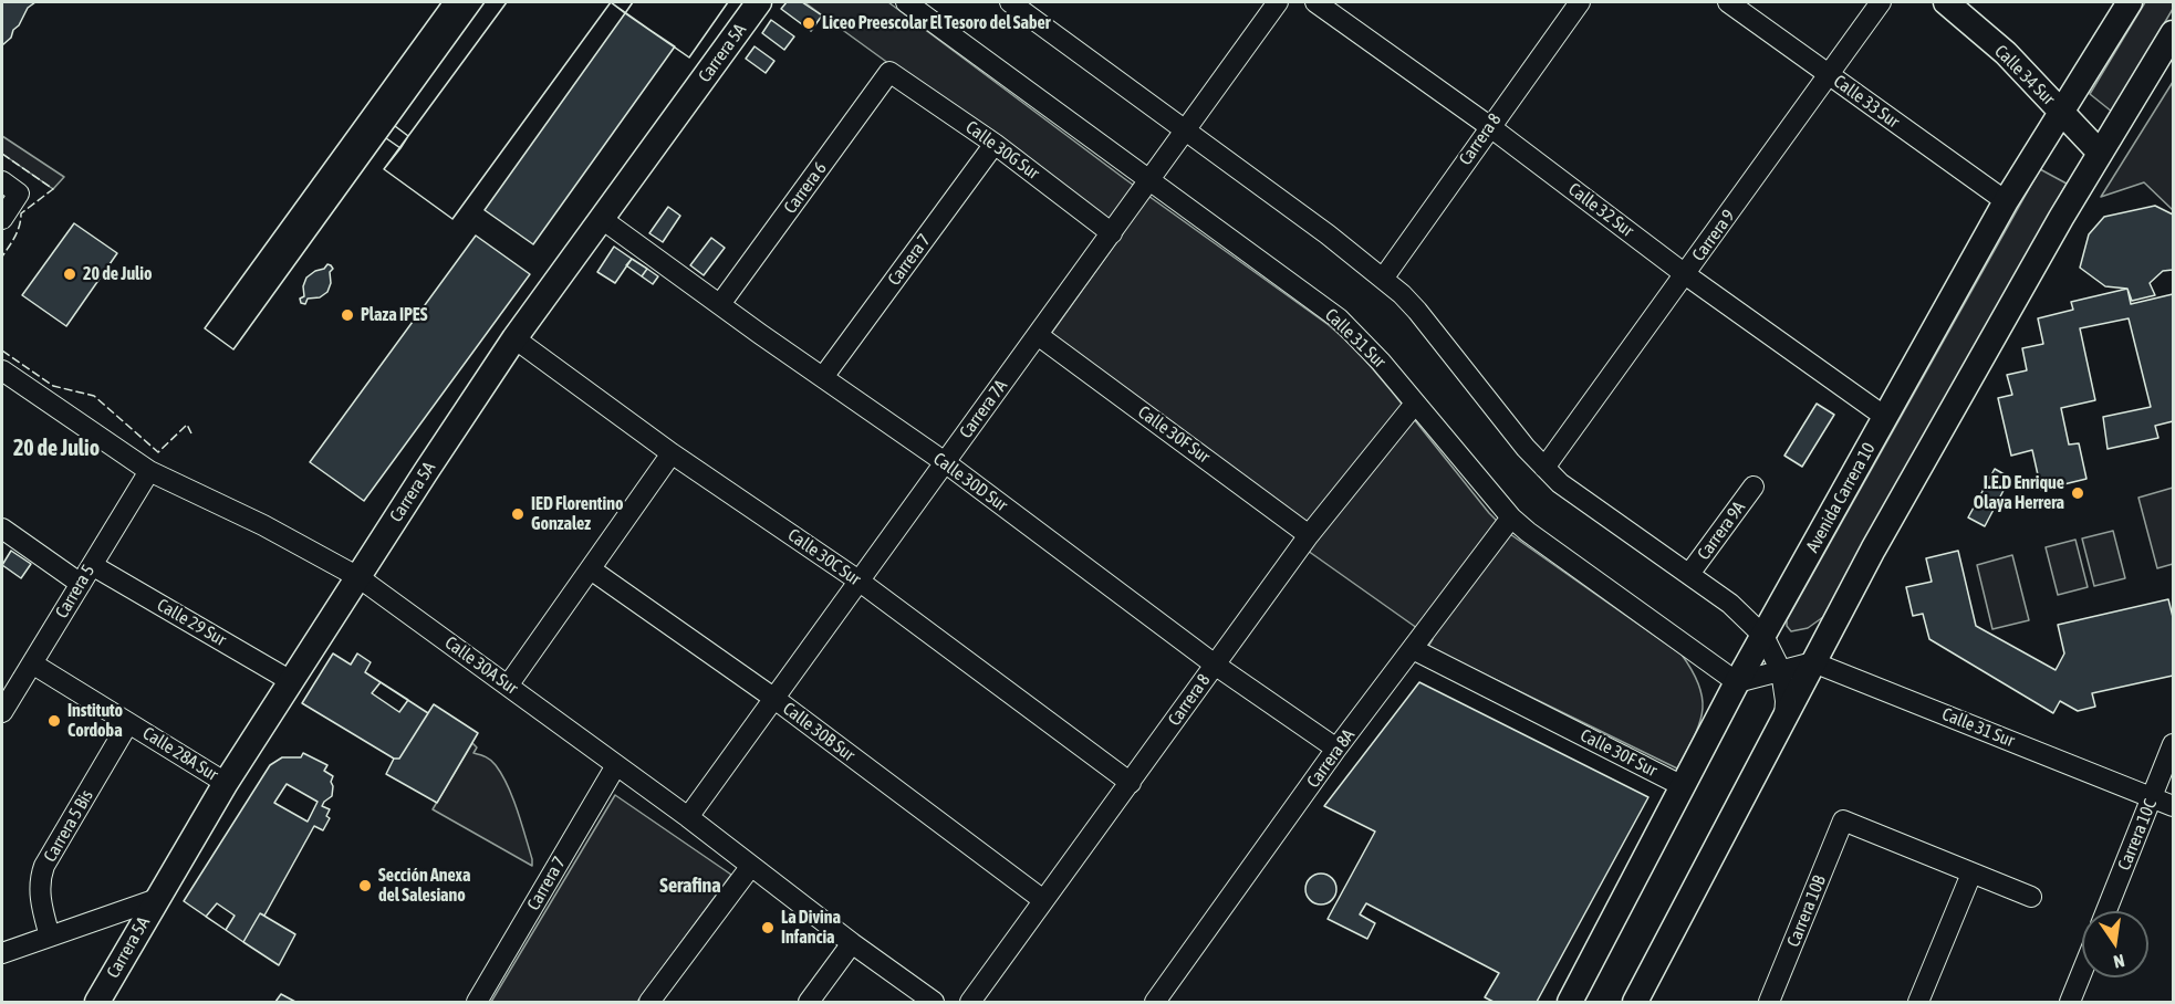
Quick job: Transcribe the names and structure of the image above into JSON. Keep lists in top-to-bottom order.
{
  "streets": {
    "main road": ["Carrera 5A", "Calle 34 Sur", "Avenida Carrera 10"],
    "street": [
      "Calle 33 Sur",
      "Carrera 8",
      "Calle 30G Sur",
      "Carrera 6",
      "Calle 32 Sur",
      "Carrera 9",
      "Carrera 7",
      "Calle 31 Sur",
      "Carrera 7A",
      "Calle 30F Sur",
      "Calle 30D Sur",
      "Carrera 9A",
      "Calle 30C Sur",
      "Carrera 5",
      "Calle 29 Sur",
      "Calle 30A Sur",
      "Calle 30B Sur",
      "Calle 28A Sur",
      "Carrera 8A",
      "Carrera 5 Bis",
      "Carrera 10C",
      "Carrera 10B"
    ]
  },
  "crossings": [
    ["Carrera 5A", "Calle 30D Sur"],
    ["Carrera 5A", "Calle 30C Sur"],
    ["Carrera 5A", "Calle 29 Sur"],
    ["Carrera 5A", "Calle 30A Sur"],
    ["Carrera 5A", "Calle 28A Sur"],
    ["Calle 34 Sur", "Avenida Carrera 10"],
    ["Calle 33 Sur", "Carrera 9"],
    ["Calle 33 Sur", "Avenida Carrera 10"],
    ["Carrera 8", "Calle 32 Sur"],
    ["Carrera 8", "Calle 31 Sur"],
    ["Carrera 8", "Calle 30F Sur"],
    ["Carrera 8", "Calle 30D Sur"],
    ["Carrera 8", "Calle 30C Sur"],
    ["Carrera 8", "Calle 30B Sur"],
    ["Calle 30G Sur", "Carrera 6"],
    ["Calle 30G Sur", "Carrera 7"],
    ["Calle 30G Sur", "Carrera 7A"],
    ["Carrera 6", "Calle 30D Sur"],
    ["Calle 32 Sur", "Carrera 9"],
    ["Calle 32 Sur", "Avenida Carrera 10"],
    ["Carrera 7", "Calle 30D Sur"],
    ["Carrera 7", "Calle 30A Sur"],
    ["Calle 31 Sur", "Carrera 7A"],
    ["Calle 31 Sur", "Avenida Carrera 10"],
    ["Calle 31 Sur", "Carrera 8A"],
    ["Calle 31 Sur", "Carrera 10C"],
    ["Carrera 7A", "Calle 30F Sur"],
    ["Carrera 7A", "Calle 30D Sur"],
    ["Carrera 7A", "Calle 30C Sur"],
    ["Carrera 7A", "Calle 30A Sur"],
    ["Carrera 7A", "Calle 30B Sur"],
    ["Calle 30F Sur", "Avenida Carrera 10"],
    ["Calle 30F Sur", "Carrera 8A"],
    ["Calle 30D Sur", "Carrera 8A"],
    ["Carrera 5", "Calle 29 Sur"],
    ["Carrera 5", "Calle 30A Sur"],
    ["Carrera 5", "Calle 28A Sur"],
    ["Calle 28A Sur", "Carrera 5 Bis"]
  ],
  "districts": ["20 de Julio", "Serafina"],
  "places": [
    "Liceo Preescolar El Tesoro del Saber",
    "20 de Julio",
    "Plaza IPES",
    "I.E.D Enrique Olaya Herrera",
    "IED Florentino Gonzalez",
    "Instituto Cordoba",
    "Sección Anexa del Salesiano",
    "La Divina Infancia"
  ],
  "north": "bottom"
}
